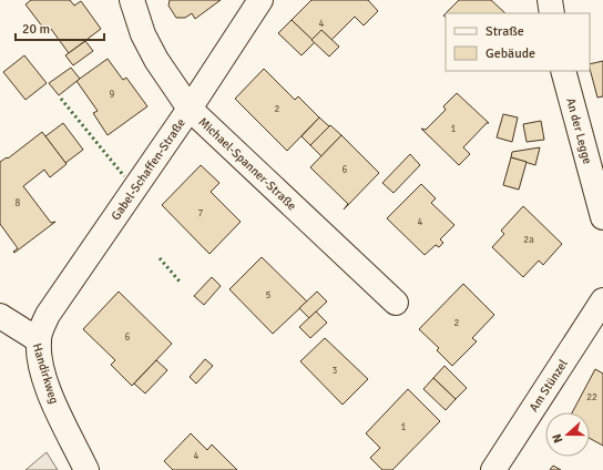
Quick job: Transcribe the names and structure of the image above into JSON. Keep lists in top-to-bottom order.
{
  "streets": {
    "street": [
      "An der Legge",
      "Michael-Spanner-Straße",
      "Gabel-Schaffen-Straße",
      "Handirkweg",
      "Am Stünzel"
    ]
  },
  "crossings": [
    ["Michael-Spanner-Straße", "Gabel-Schaffen-Straße"],
    ["Gabel-Schaffen-Straße", "Handirkweg"]
  ],
  "house_numbers": [
    "4",
    "9",
    "2",
    "1",
    "6",
    "8",
    "7",
    "4",
    "2a",
    "5",
    "2",
    "6",
    "3",
    "22",
    "1",
    "4"
  ],
  "legend": ["Straße", "Gebäude"],
  "scale_bar": "20 m",
  "north": "left"
}
